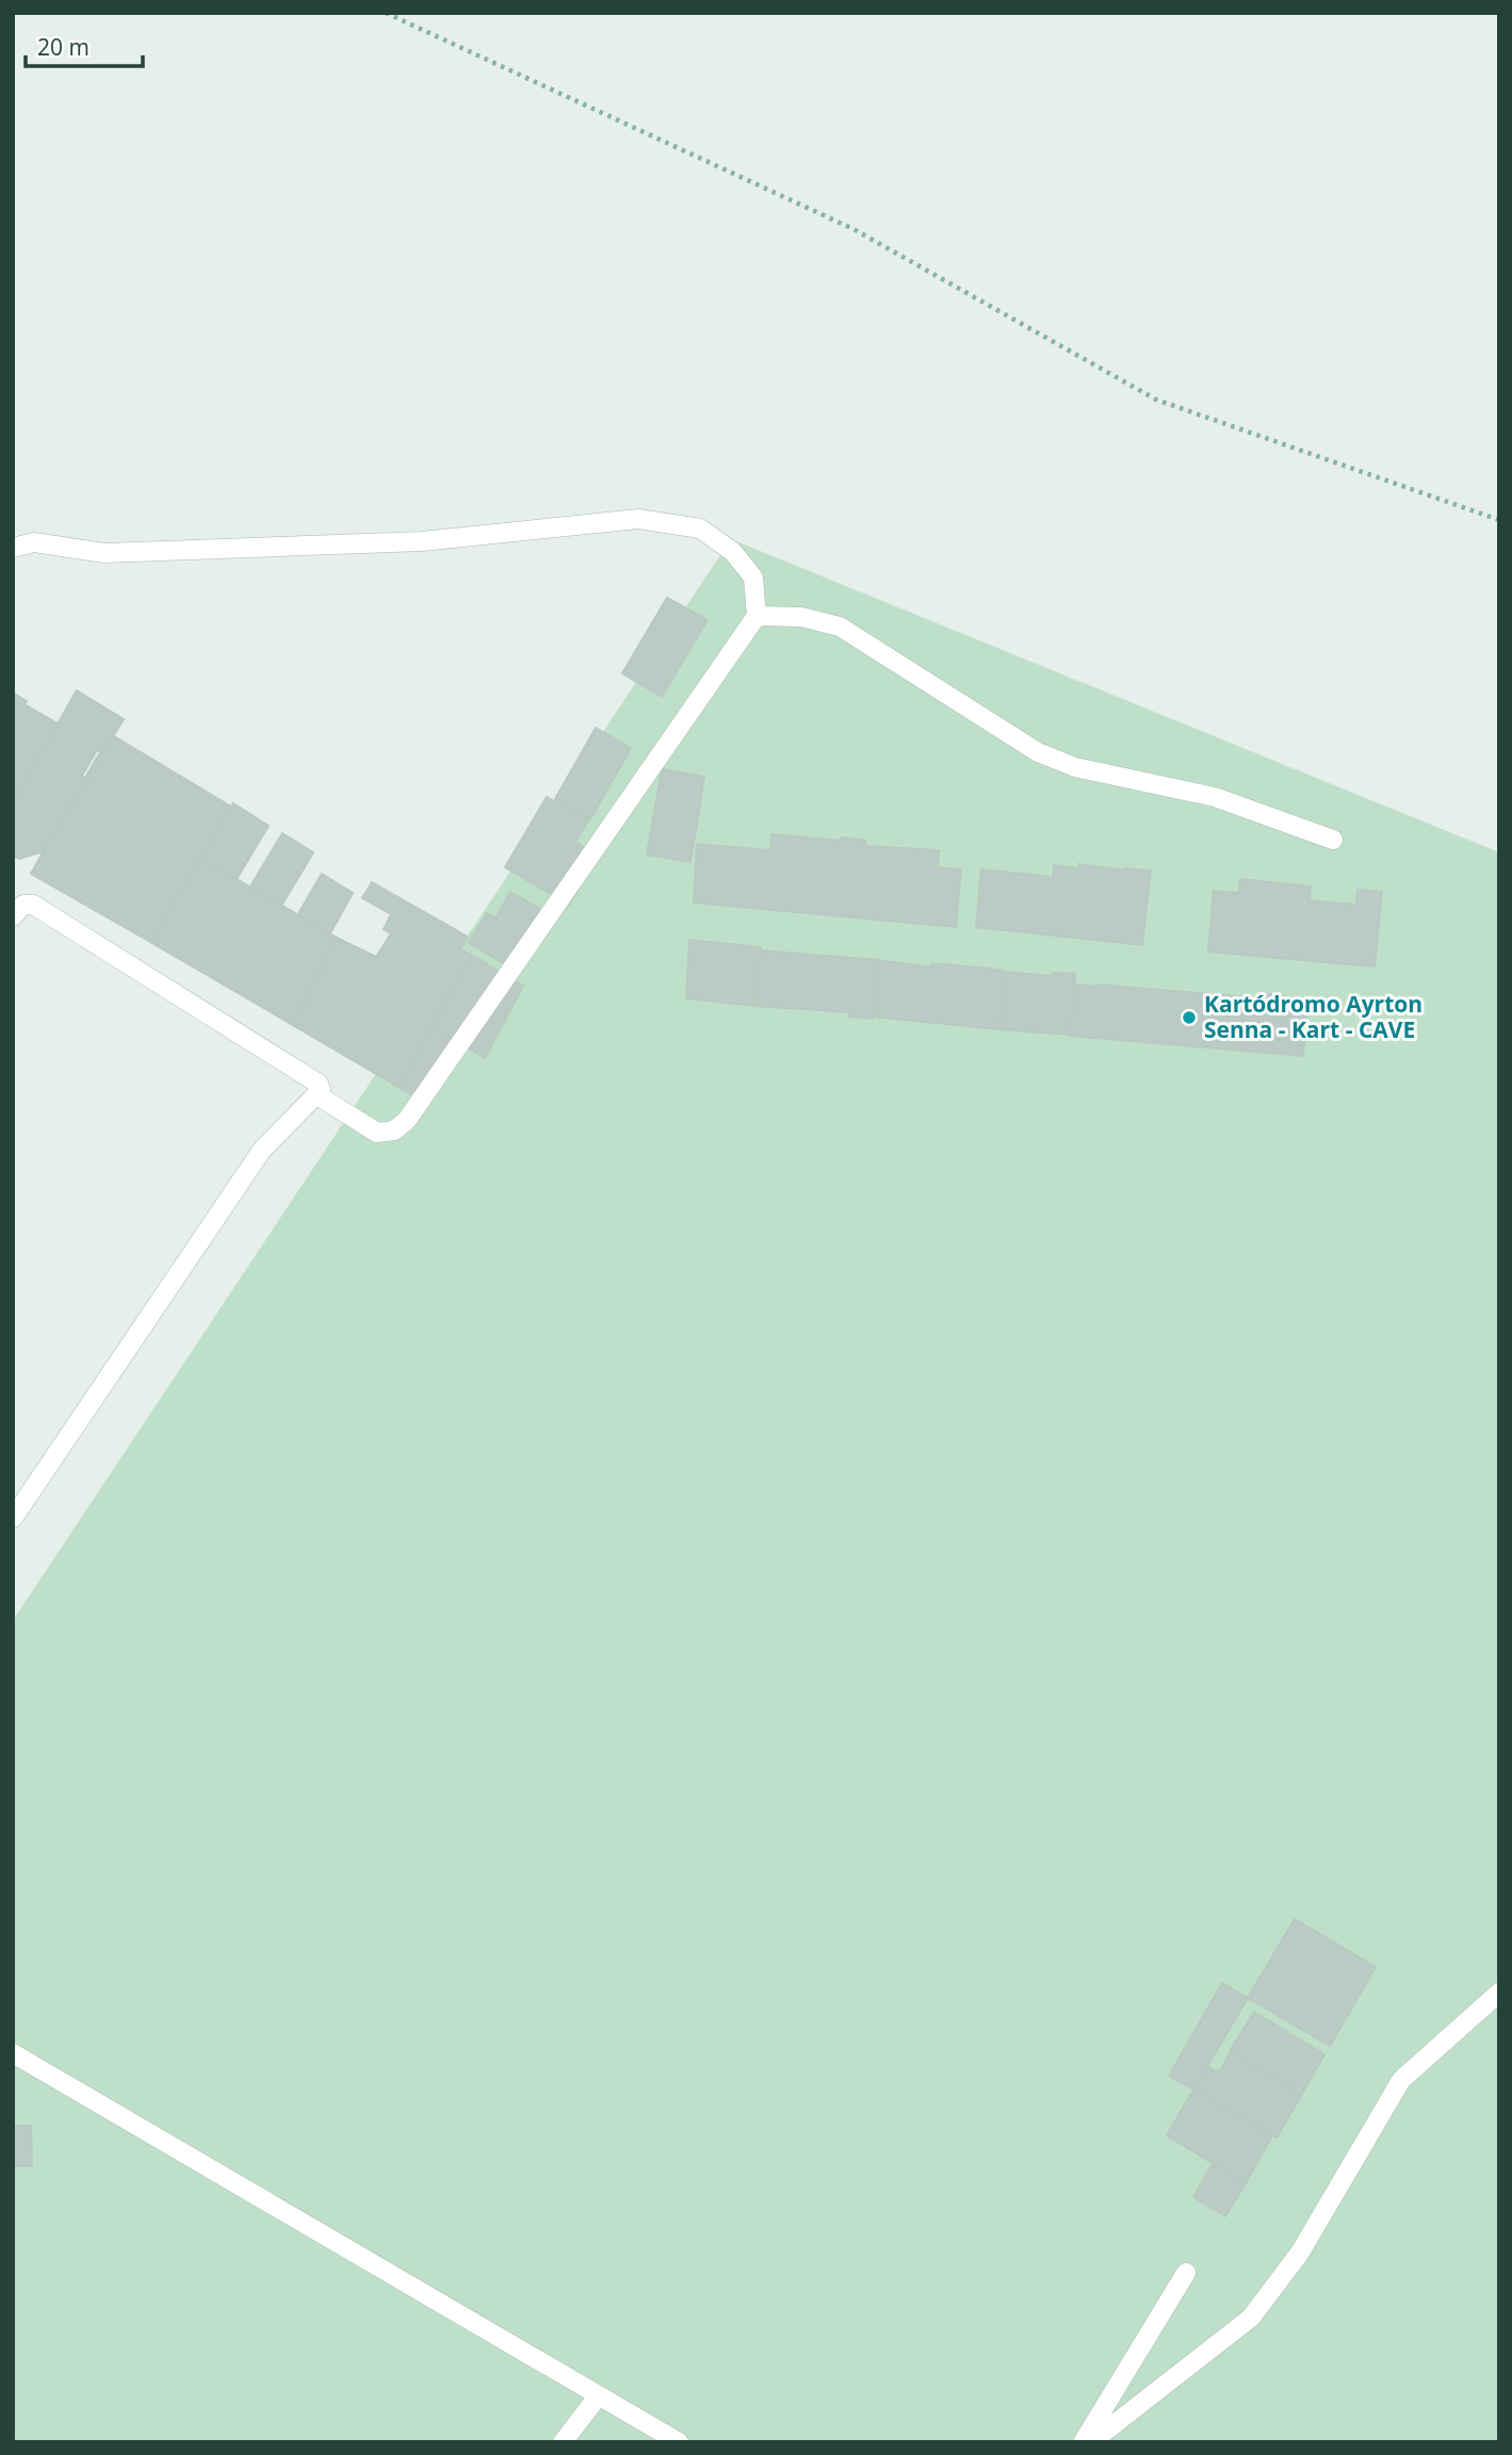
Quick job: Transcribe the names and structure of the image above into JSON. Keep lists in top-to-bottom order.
{
  "places": ["Kartódromo Ayrton Senna - Kart - CAVE"],
  "scale_bar": "20 m"
}
